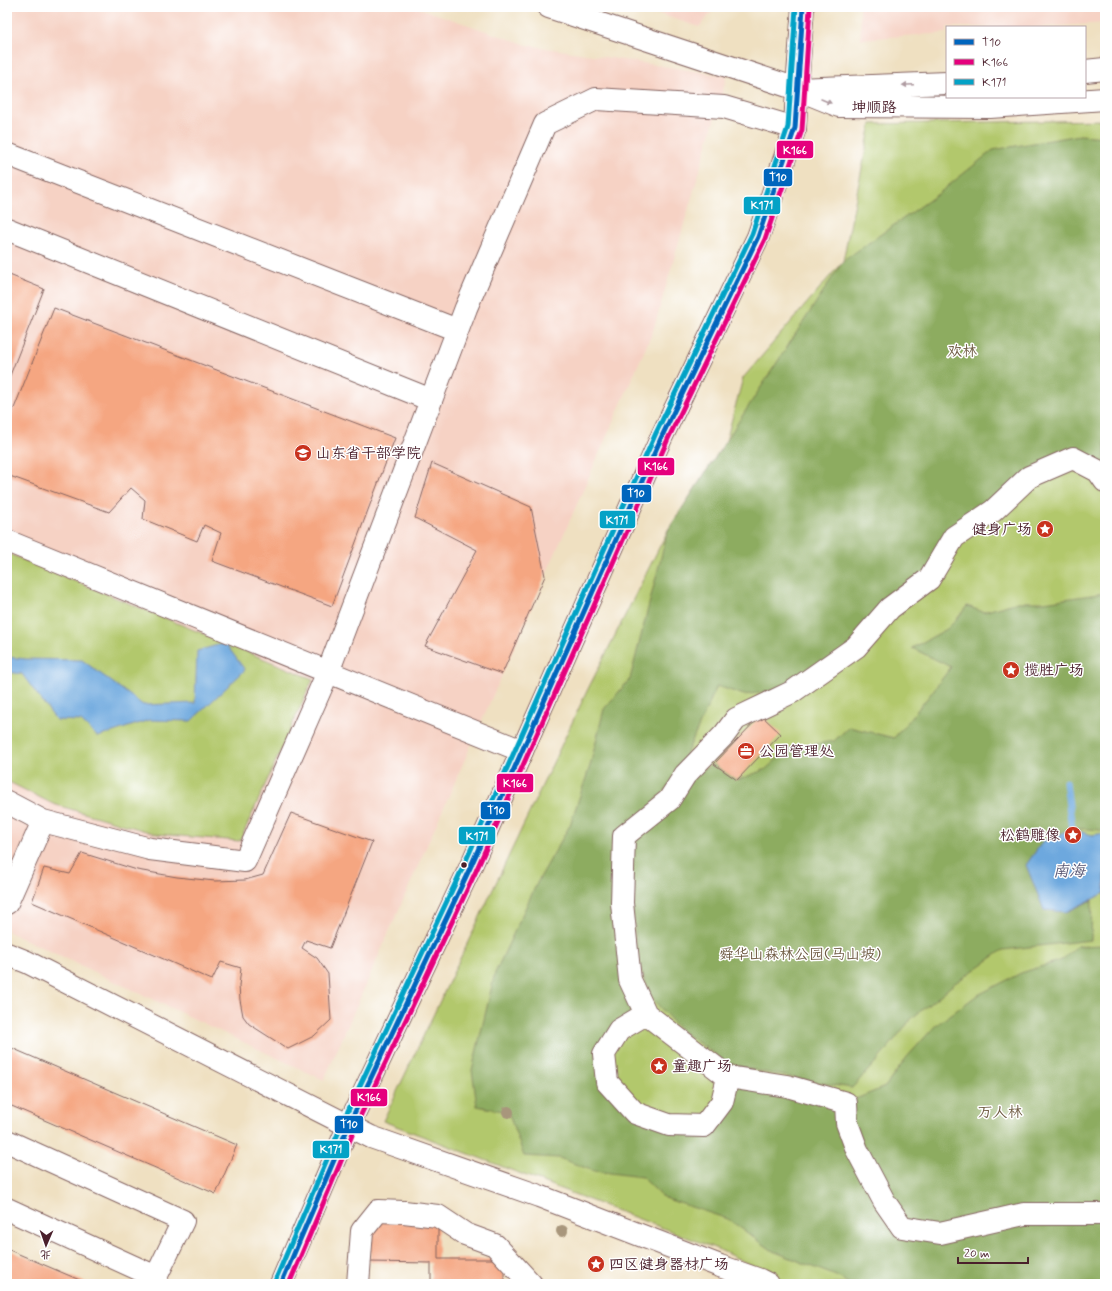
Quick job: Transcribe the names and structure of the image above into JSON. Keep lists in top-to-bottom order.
{
  "streets": {
    "street": ["坤顺路"]
  },
  "water": ["南海"],
  "parks": ["欢林", "舜华山森林公园(马山坡)", "万人林"],
  "places": {
    "school or university": ["山东省干部学院"],
    "place": [
      "健身广场",
      "揽胜广场",
      "松鹤雕像",
      "童趣广场",
      "四区健身器材广场"
    ],
    "office": ["公园管理处"]
  },
  "lines": ["transit line T10", "transit line K171", "transit line K166"],
  "legend": ["T10", "K166", "K171"],
  "scale_bar": "20 m",
  "north": "bottom"
}
